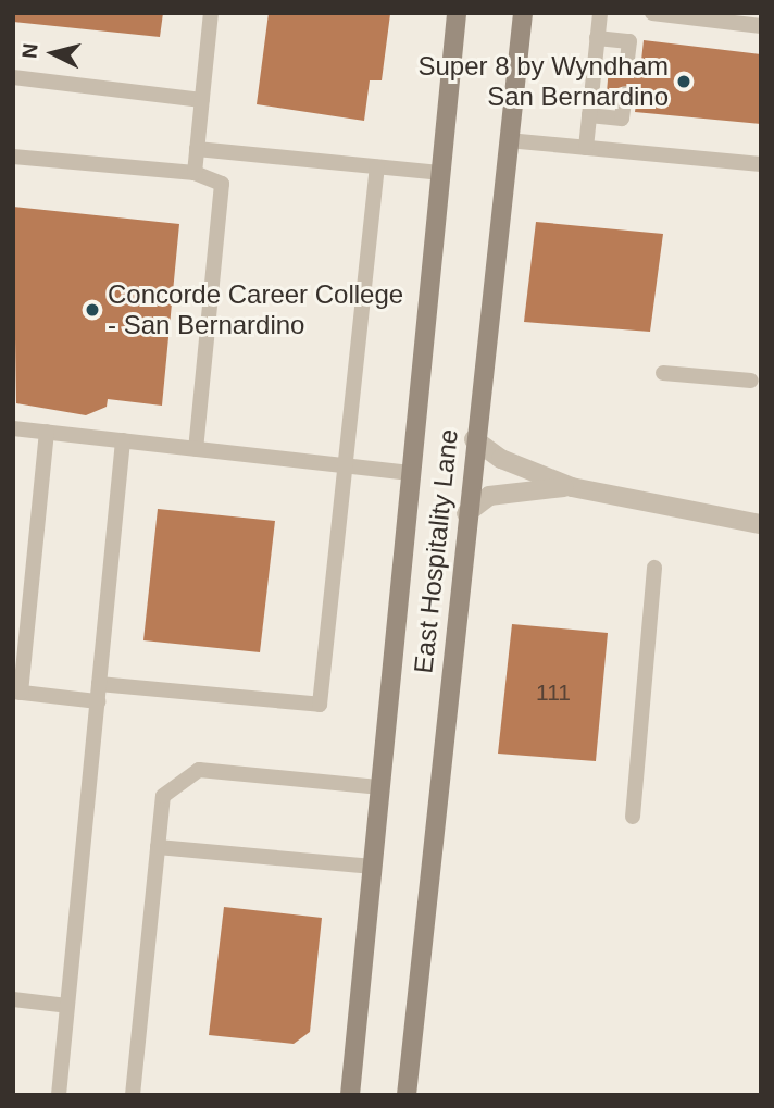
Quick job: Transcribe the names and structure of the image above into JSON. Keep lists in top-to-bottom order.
{
  "streets": {
    "main road": ["East Hospitality Lane"]
  },
  "places": ["Super 8 by Wyndham San Bernardino", "Concorde Career College - San Bernardino"],
  "house_numbers": ["111"],
  "north": "left"
}
